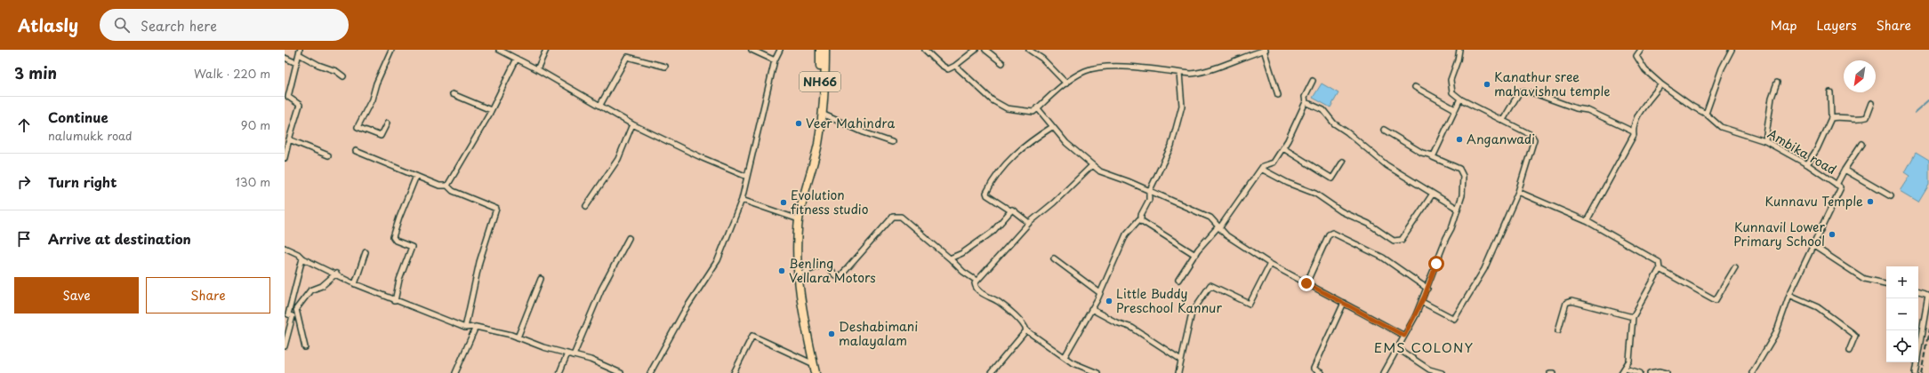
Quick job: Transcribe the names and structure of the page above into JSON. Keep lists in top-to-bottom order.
{
  "streets": {
    "highway": ["NH66"],
    "street": ["Ambika road"]
  },
  "districts": ["EMS COLONY"],
  "places": [
    "Kanathur sree mahavishnu temple",
    "Veer Mahindra",
    "Anganwadi",
    "Kunnavu Temple",
    "Evolution fitness studio",
    "Kunnavil Lower Primary School",
    "Benling Vellara Motors",
    "Little Buddy Preschool Kannur",
    "Deshabimani malayalam"
  ],
  "north": "bottom left",
  "page": {
    "header": "Atlasly",
    "search": "Search here",
    "nav": ["Map", "Layers", "Share"],
    "heading": ["3 min", "Walk · 220 m"],
    "list": [
      ["Continue", "nalumukk road", "90 m"],
      ["Turn right", "130 m"],
      "Arrive at destination"
    ],
    "buttons": ["Save", "Share"],
    "map_buttons": ["+", "−"]
  }
}
